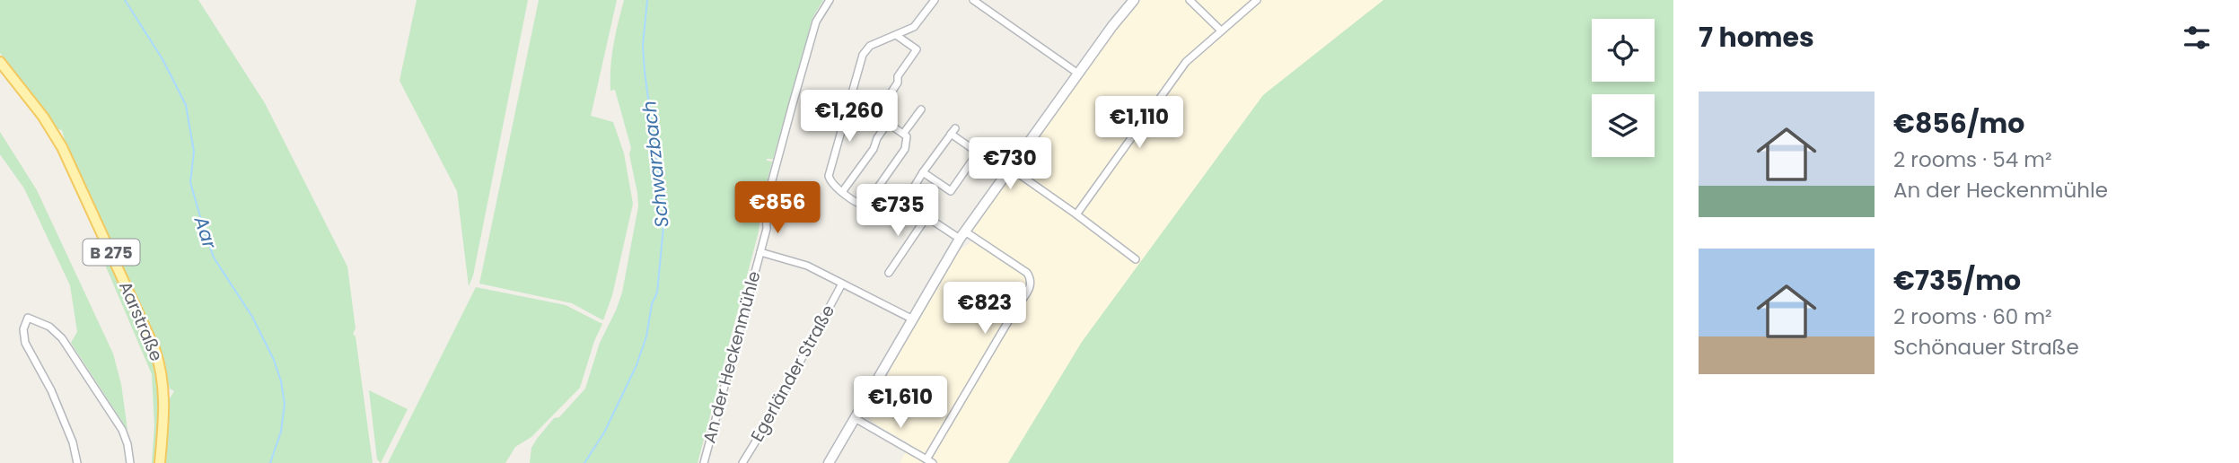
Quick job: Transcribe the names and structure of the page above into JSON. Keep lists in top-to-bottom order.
{
  "streets": {
    "main road": ["B 275", "Aarstraße"],
    "street": ["An der Heckenmühle", "Egerländer Straße"]
  },
  "water": ["Schwarzbach", "Aar"],
  "page": {
    "heading": "7 homes",
    "list": [
      {
        "name": "€856/mo",
        "note": "2 rooms · 54 m² · An der Heckenmühle"
      },
      {
        "name": "€735/mo",
        "note": "2 rooms · 60 m² · Schönauer Straße"
      }
    ],
    "price": [
      "€1,260",
      "€1,110",
      "€730",
      "€856",
      "€735",
      "€823",
      "€1,610"
    ]
  }
}
